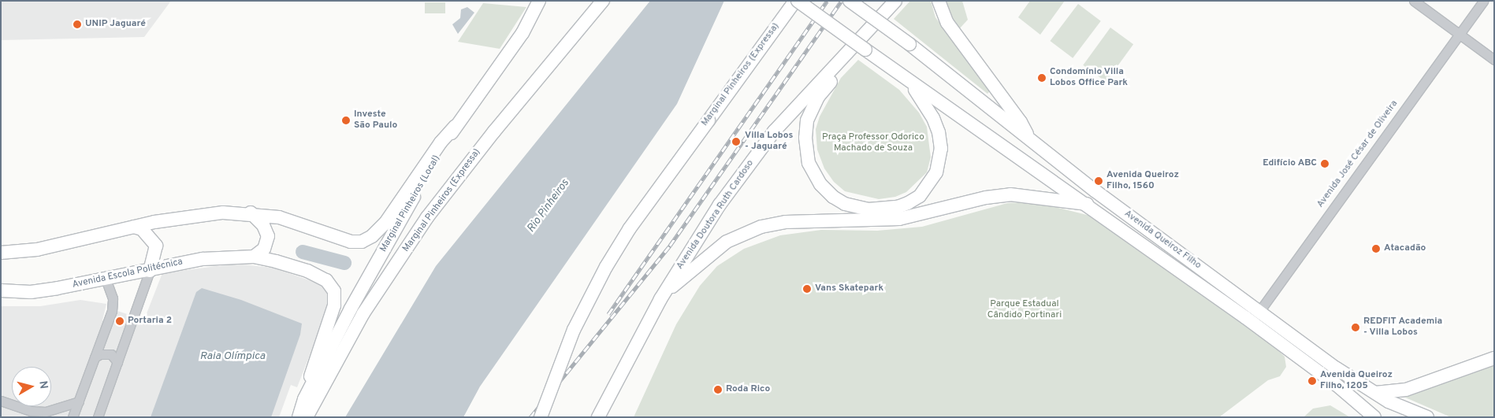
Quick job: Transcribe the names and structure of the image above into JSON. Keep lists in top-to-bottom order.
{
  "streets": {
    "highway": [
      "Marginal Pinheiros (Expressa)",
      "Marginal Pinheiros (Local)",
      "Avenida Doutora Ruth Cardoso",
      "Avenida Queiroz Filho",
      "Avenida Escola Politécnica"
    ],
    "street": ["Avenida José César de Oliveira"]
  },
  "crossings": [
    ["Marginal Pinheiros (Expressa)", "Avenida Queiroz Filho"],
    ["Avenida José César de Oliveira", "Avenida Queiroz Filho"],
    ["Marginal Pinheiros (Local)", "Avenida Escola Politécnica"]
  ],
  "water": ["Rio Pinheiros", "Raia Olímpica"],
  "parks": ["Praça Professor Odorico Machado de Souza", "Parque Estadual Cândido Portinari"],
  "places": [
    "UNIP Jaguaré",
    "Condomínio Villa Lobos Office Park",
    "Investe São Paulo",
    "Villa Lobos - Jaguaré",
    "Edifício ABC",
    "Avenida Queiroz Filho, 1560",
    "Atacadão",
    "Vans Skatepark",
    "Portaria 2",
    "REDFIT Academia - Villa Lobos",
    "Avenida Queiroz Filho, 1205",
    "Roda Rico"
  ],
  "north": "right"
}
